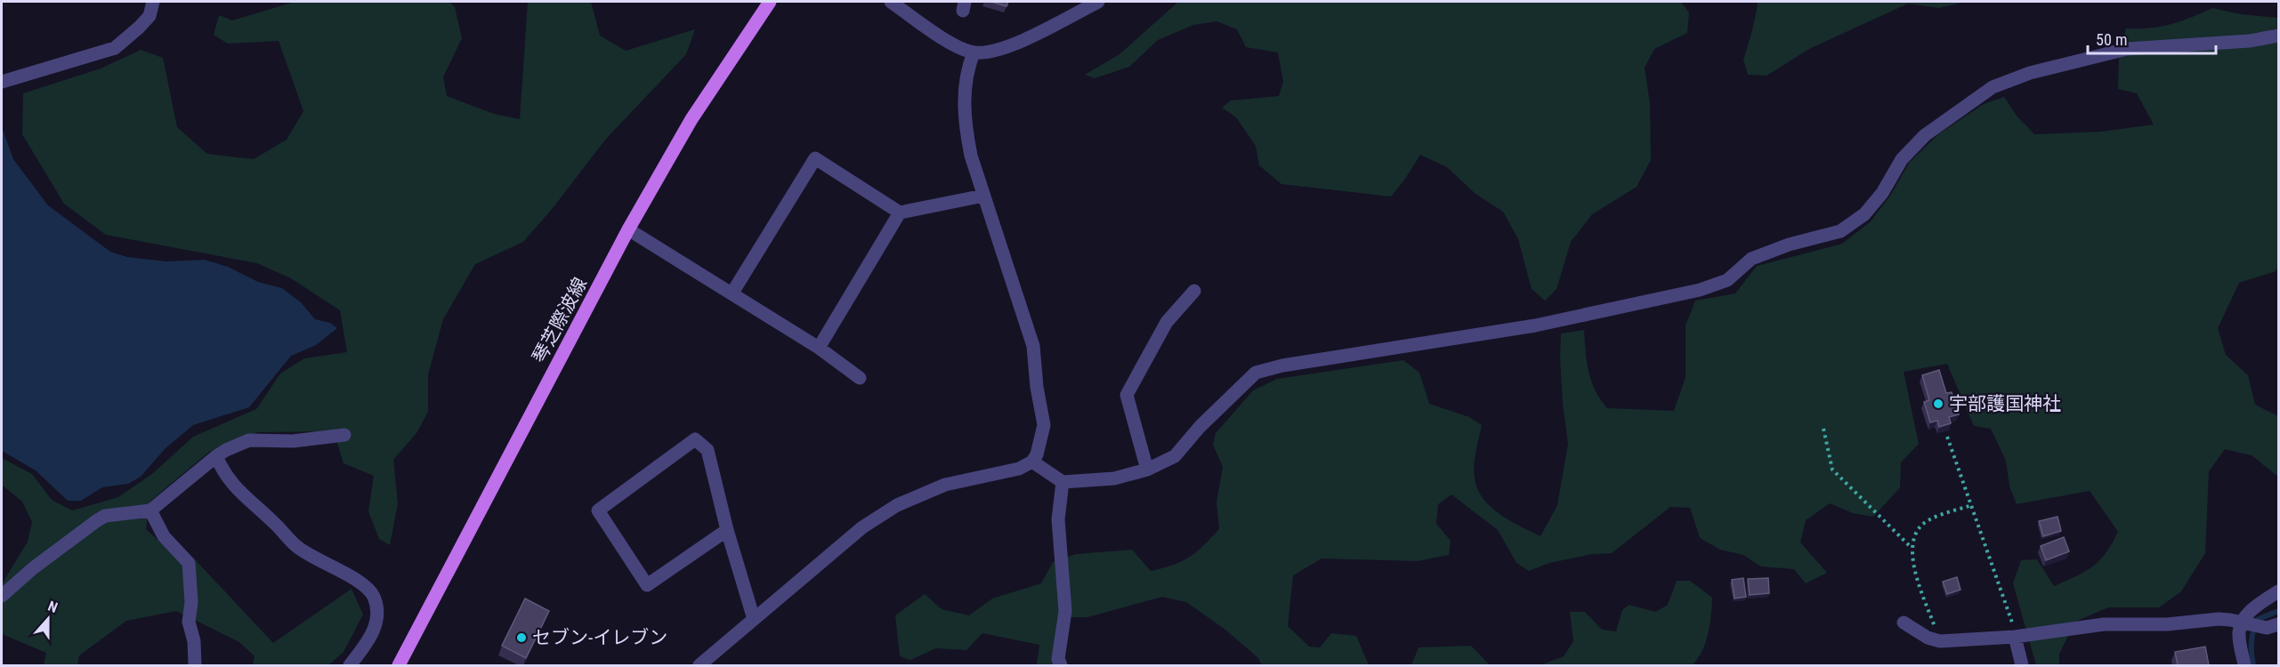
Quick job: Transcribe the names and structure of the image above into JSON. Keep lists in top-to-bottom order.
{
  "streets": {
    "main road": ["琴芝際波線"]
  },
  "places": ["宇部護国神社", "セブン-イレブン"],
  "scale_bar": "50 m",
  "north": "top"
}
